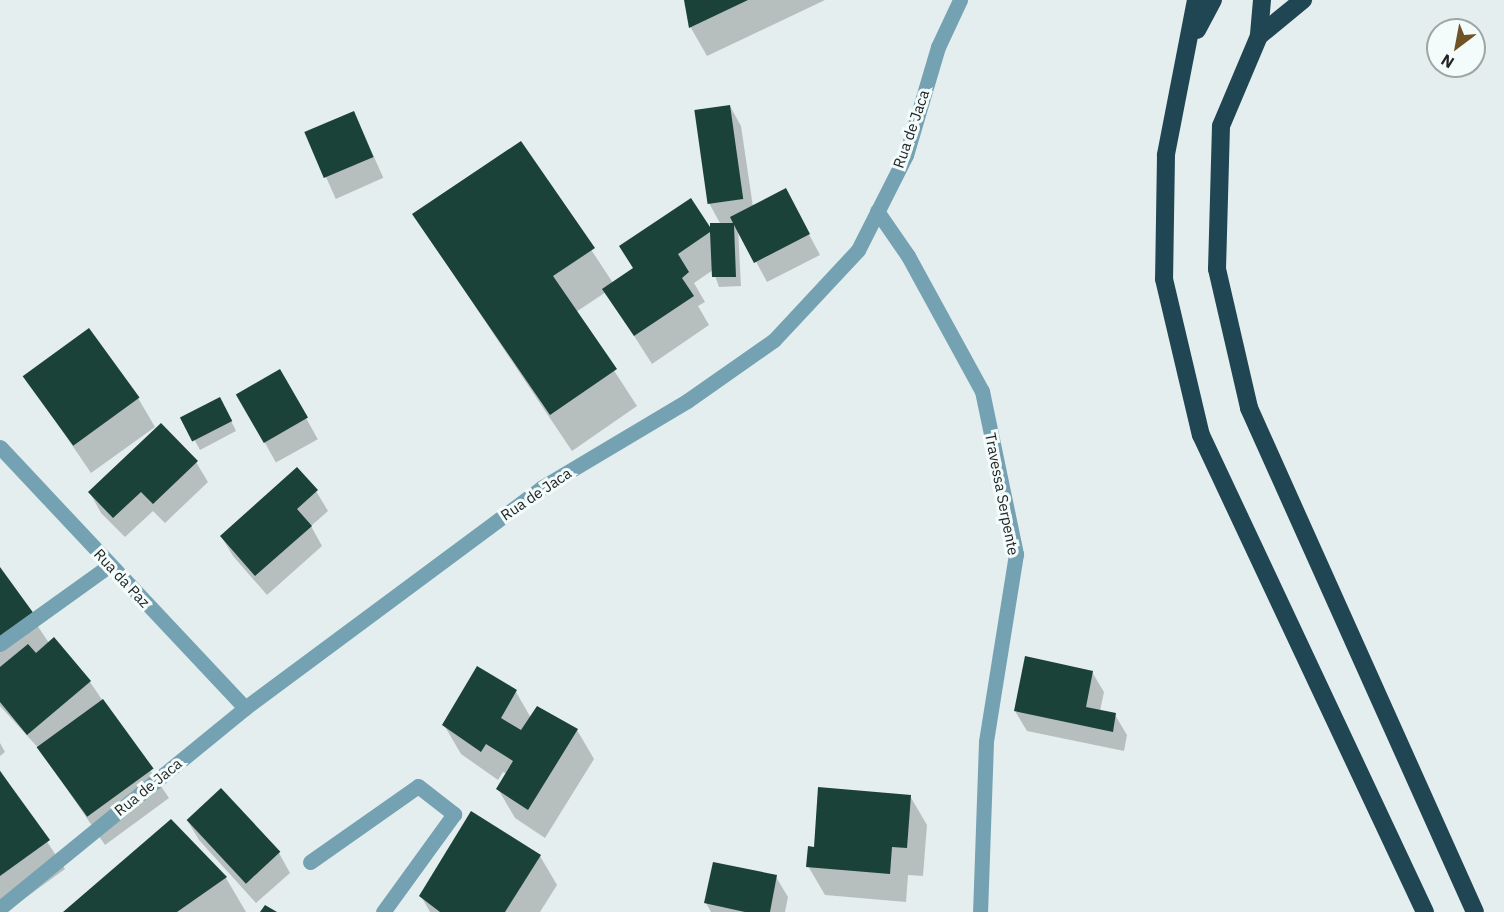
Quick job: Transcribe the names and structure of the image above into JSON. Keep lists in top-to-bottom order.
{
  "streets": {
    "street": ["Rua de Jaca", "Travessa Serpente", "Rua da Paz"]
  },
  "crossings": [
    ["Rua de Jaca", "Travessa Serpente"],
    ["Rua de Jaca", "Rua da Paz"]
  ],
  "north": "bottom left"
}
